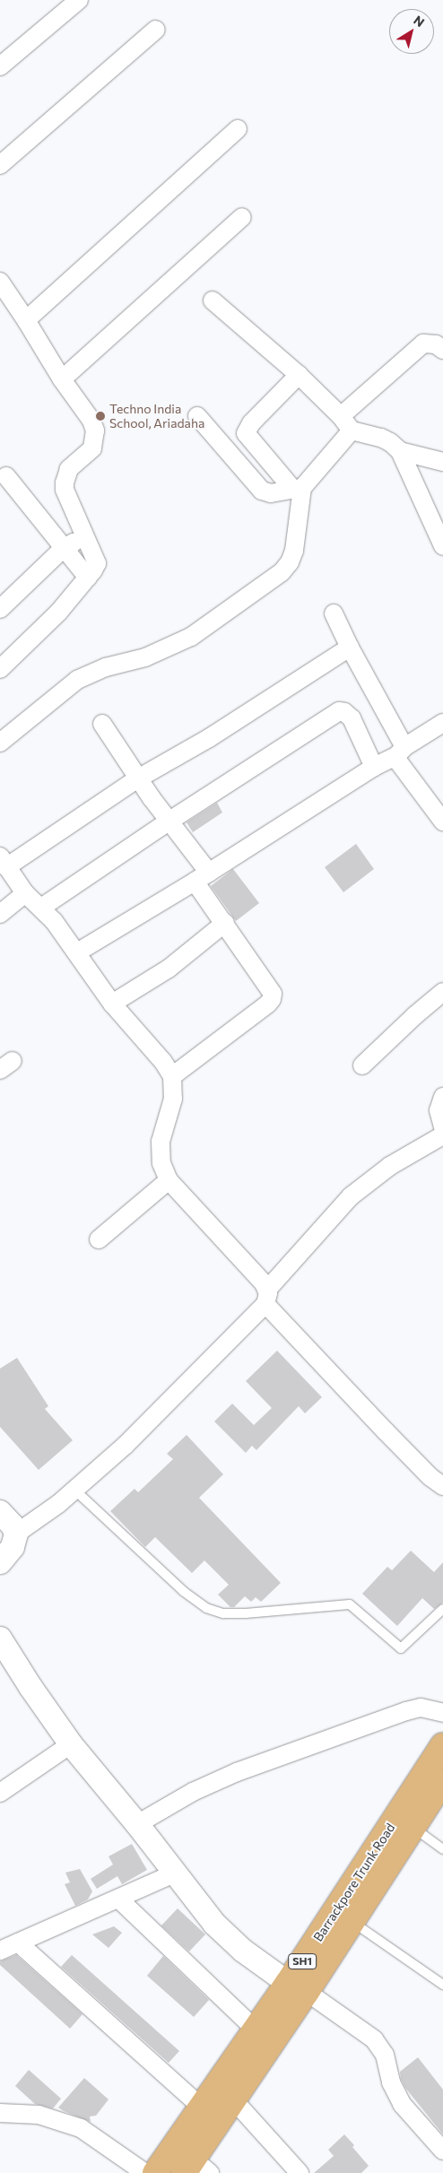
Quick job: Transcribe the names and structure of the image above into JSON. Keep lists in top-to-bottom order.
{
  "streets": {
    "main road": ["Barrackpore Trunk Road", "SH1"]
  },
  "places": ["Techno India School, Ariadaha"],
  "north": "top right"
}
